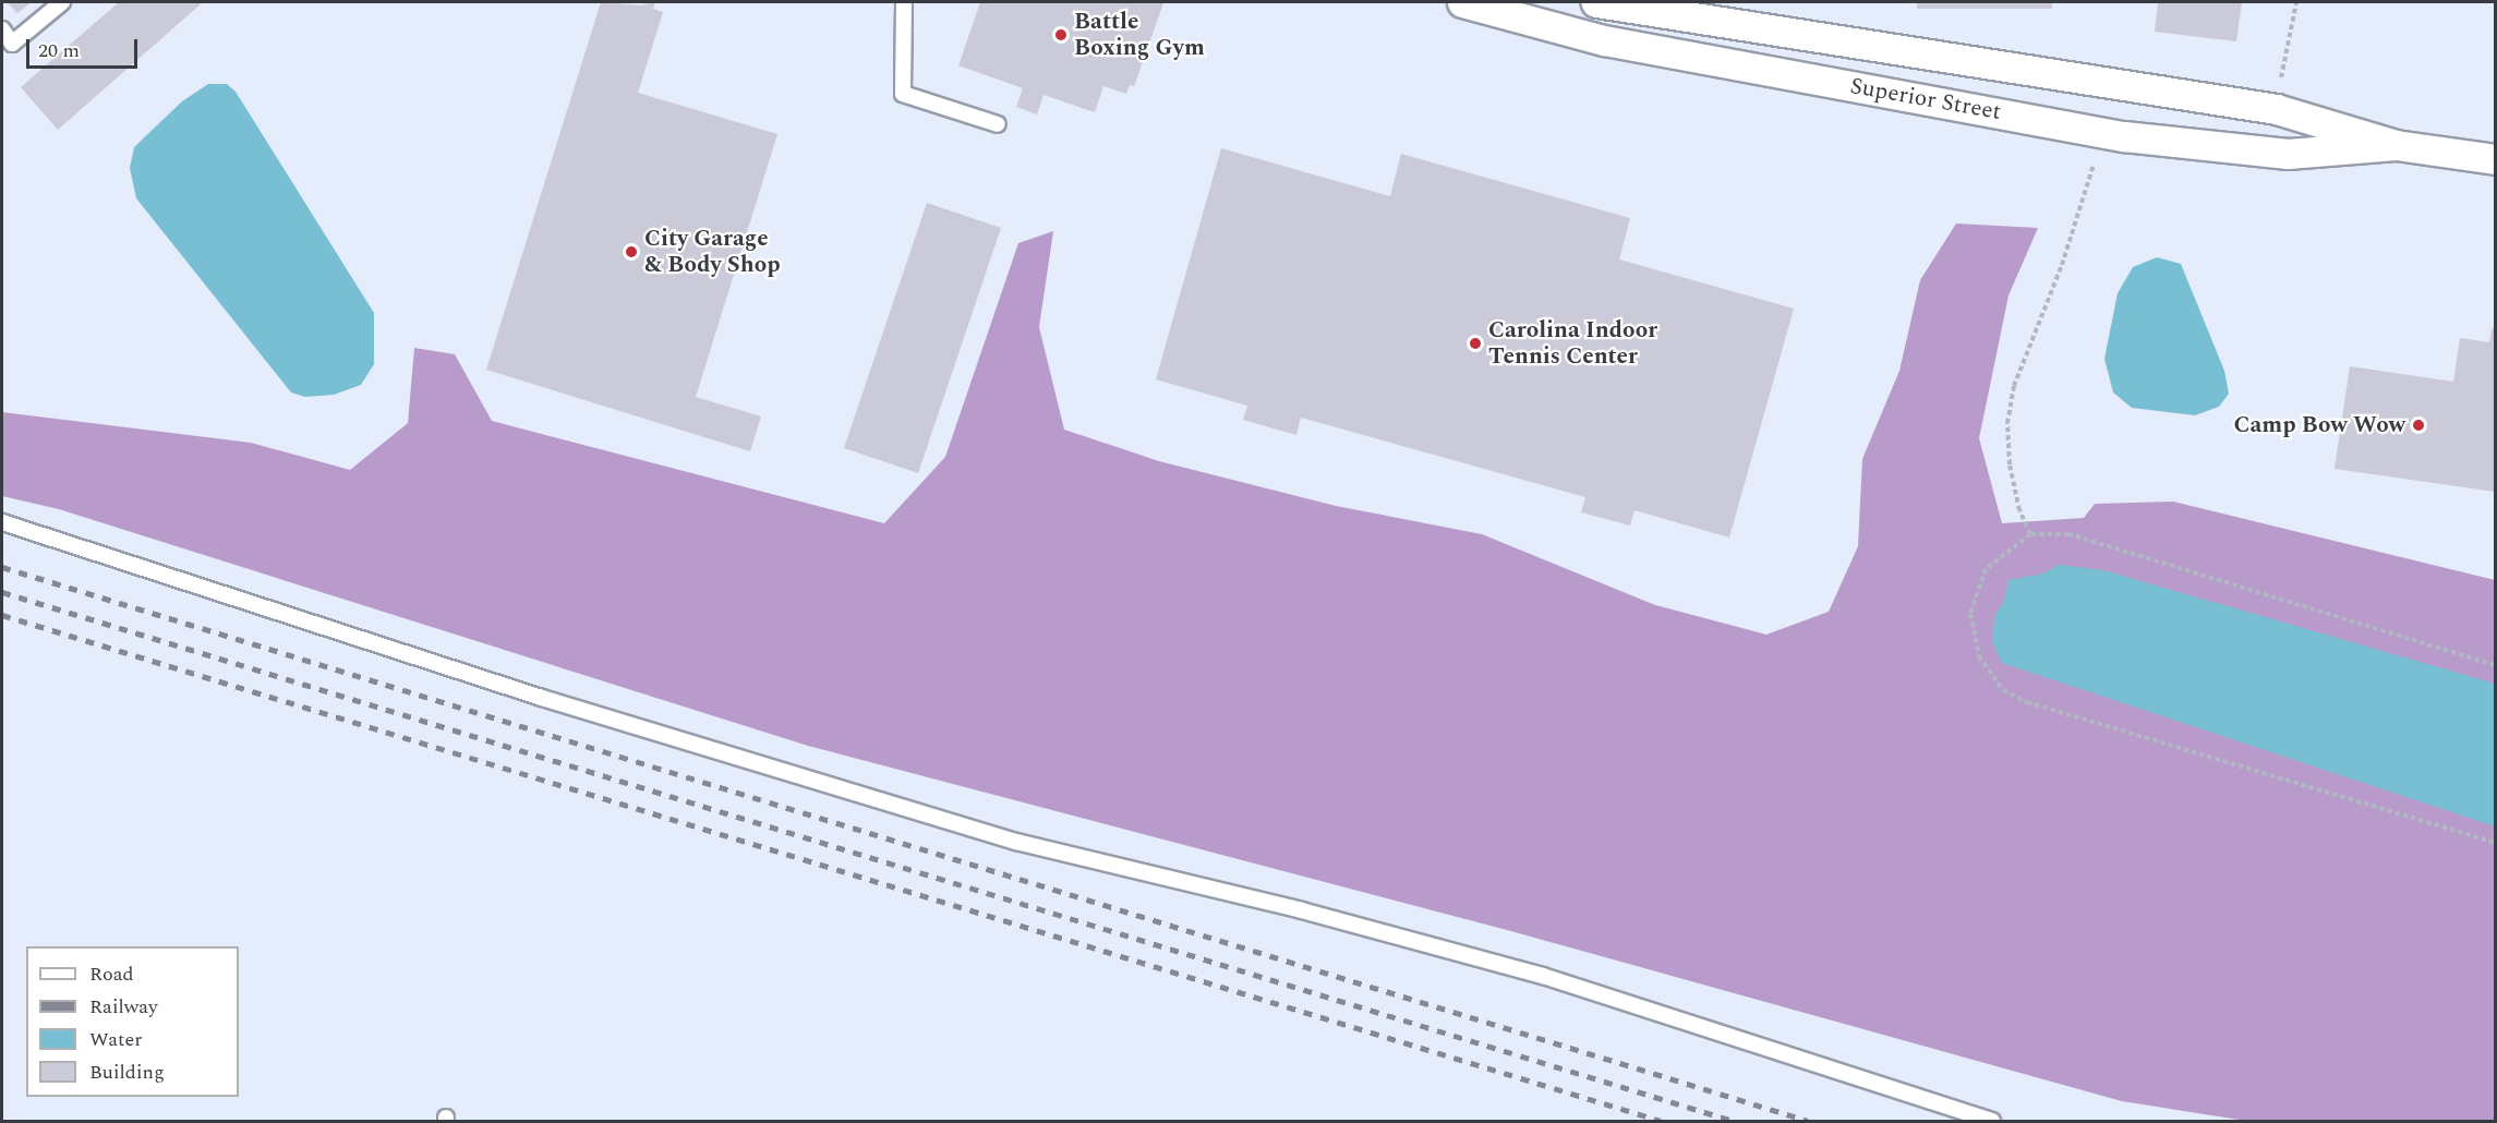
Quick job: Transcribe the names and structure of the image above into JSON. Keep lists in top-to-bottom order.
{
  "streets": {
    "street": ["Superior Street"]
  },
  "places": [
    "Battle Boxing Gym",
    "City Garage & Body Shop",
    "Carolina Indoor Tennis Center",
    "Camp Bow Wow"
  ],
  "legend": [
    "Road",
    "Railway",
    "Water",
    "Building"
  ],
  "scale_bar": "20 m"
}
